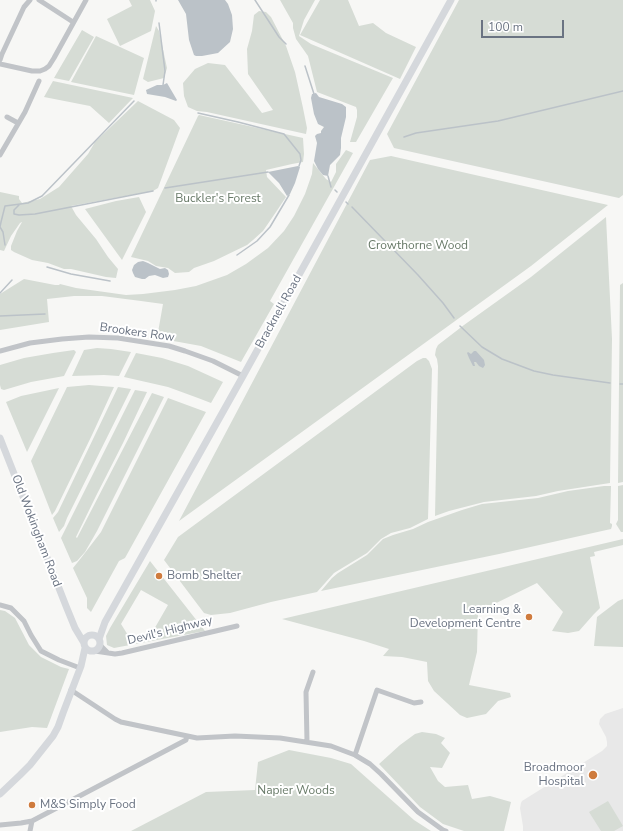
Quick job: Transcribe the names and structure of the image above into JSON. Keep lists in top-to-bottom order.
{
  "streets": {
    "main road": ["Bracknell Road", "Old Wokingham Road"],
    "street": ["Brookers Row", "Devil's Highway"]
  },
  "crossings": [
    ["Bracknell Road", "Brookers Row"],
    ["Bracknell Road", "Old Wokingham Road"],
    ["Bracknell Road", "Devil's Highway"],
    ["Old Wokingham Road", "Devil's Highway"]
  ],
  "parks": ["Buckler's Forest", "Crowthorne Wood", "Napier Woods"],
  "places": [
    "Bomb Shelter",
    "Learning & Development Centre",
    "Broadmoor Hospital",
    "M&S Simply Food"
  ],
  "scale_bar": "100 m"
}
